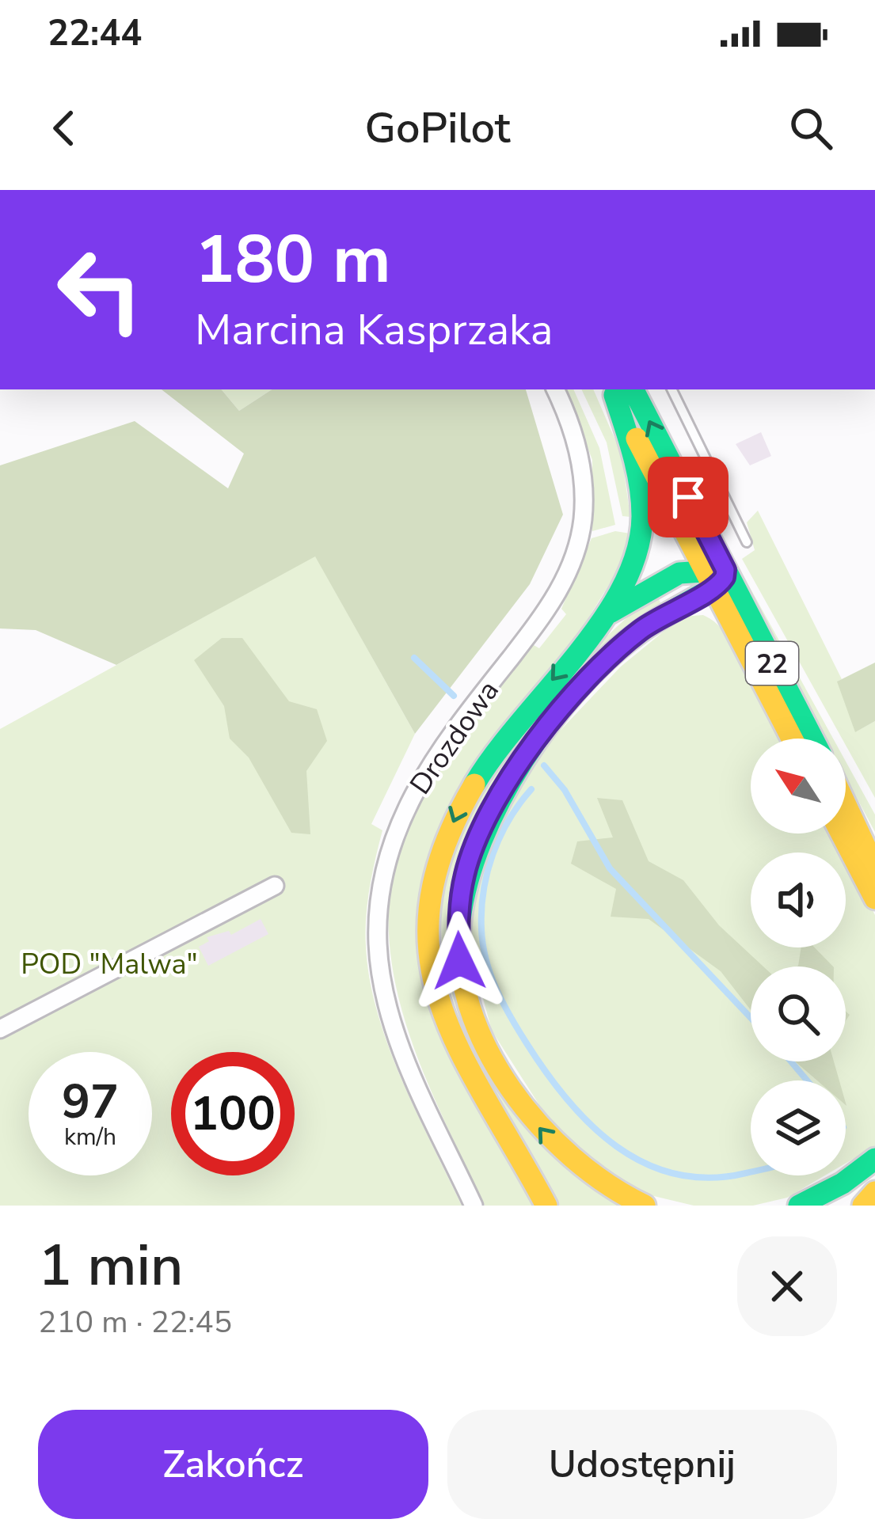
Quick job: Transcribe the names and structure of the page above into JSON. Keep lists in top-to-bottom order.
{
  "streets": {
    "main road": ["22"],
    "street": ["Drozdowa"]
  },
  "parks": ["POD \"Malwa\""],
  "north": "top left",
  "page": {
    "status": "22:44",
    "header": "GoPilot",
    "turn": ["180 m", "Marcina Kasprzaka"],
    "speed": "97 km/h",
    "limit": "100",
    "heading": ["1 min", "210 m · 22:45"],
    "buttons": ["Zakończ", "Udostępnij"]
  }
}
